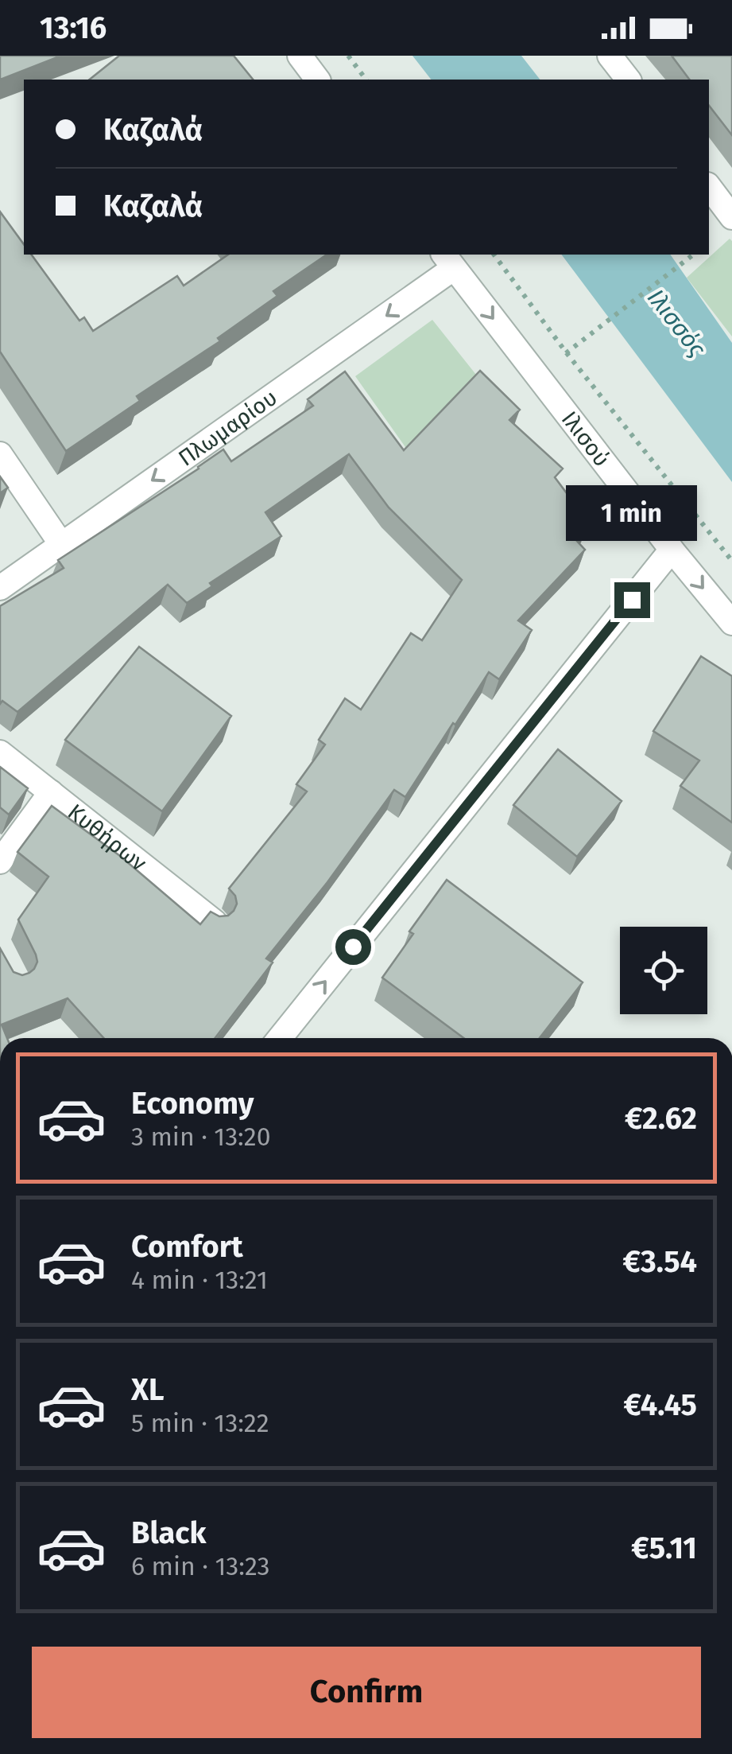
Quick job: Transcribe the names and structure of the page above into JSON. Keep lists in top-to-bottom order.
{
  "streets": {
    "street": ["Πλωμαρίου", "Ιλισού", "Κυθήρων"]
  },
  "crossings": [
    ["Πλωμαρίου", "Ιλισού"]
  ],
  "one_way": ["Πλωμαρίου"],
  "water": ["Ιλισσός"],
  "page": {
    "status": "13:16",
    "banner": ["Καζαλά", "Καζαλά"],
    "bubble": "1 min",
    "list": [
      {
        "name": "Economy",
        "note": "3 min · 13:20",
        "value": "€2.62"
      },
      {
        "name": "Comfort",
        "note": "4 min · 13:21",
        "value": "€3.54"
      },
      {
        "name": "XL",
        "note": "5 min · 13:22",
        "value": "€4.45"
      },
      {
        "name": "Black",
        "note": "6 min · 13:23",
        "value": "€5.11"
      }
    ],
    "buttons": "Confirm"
  }
}
